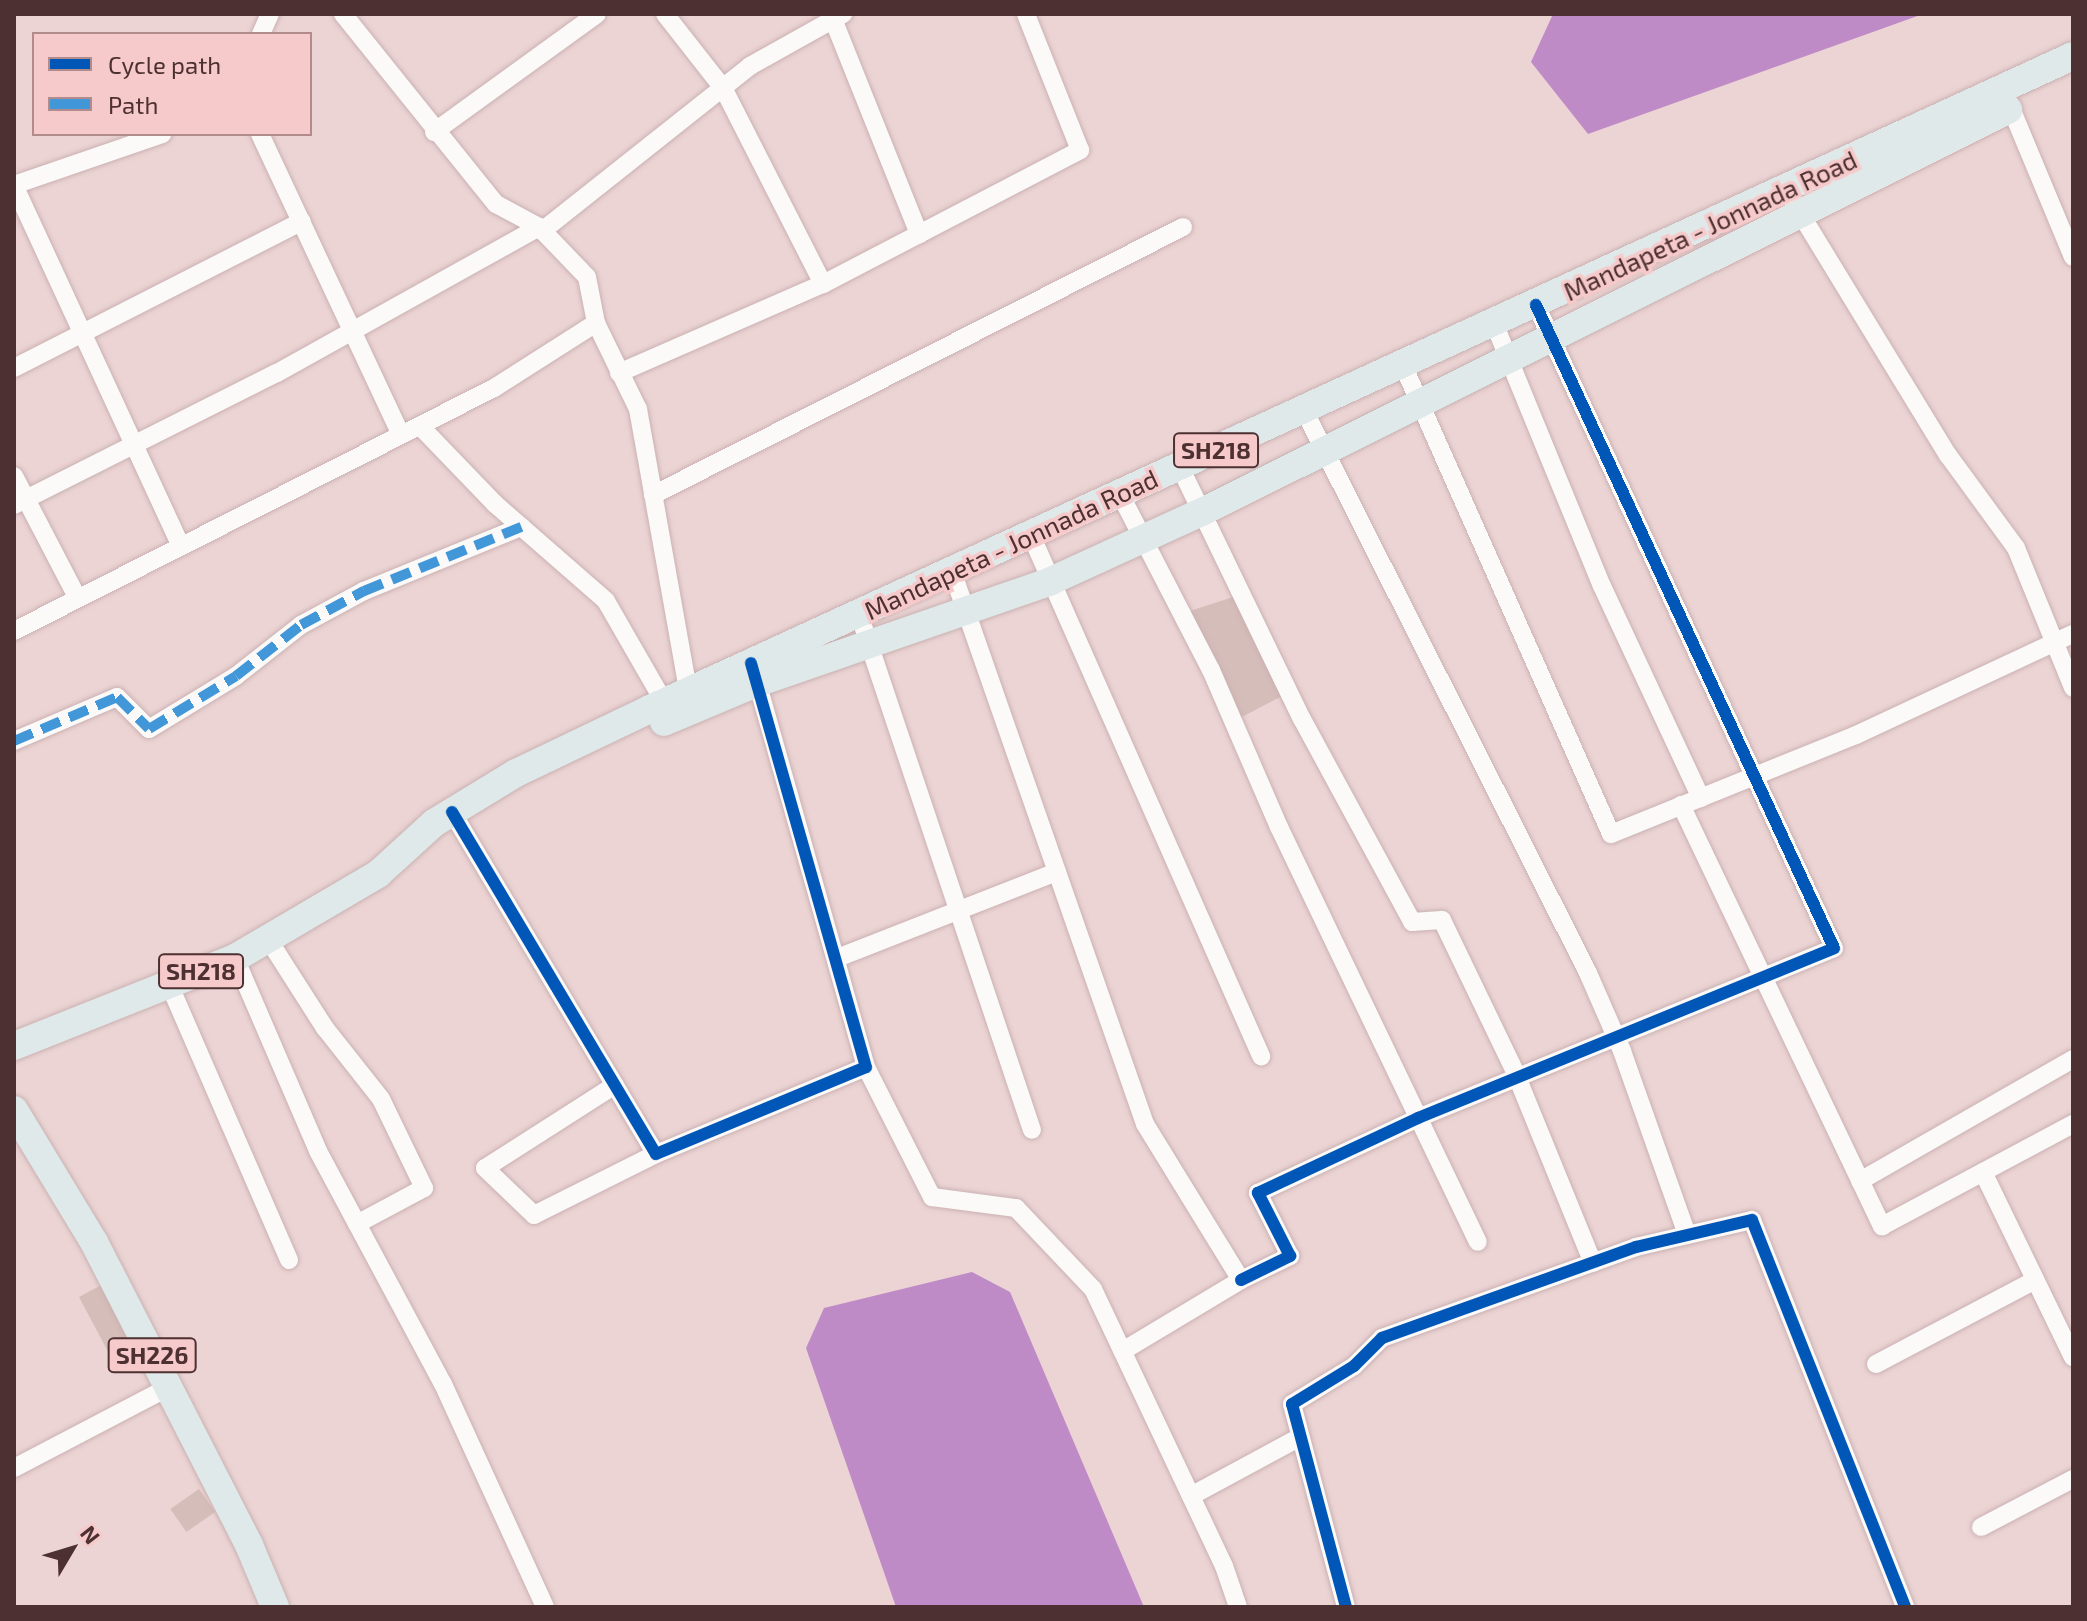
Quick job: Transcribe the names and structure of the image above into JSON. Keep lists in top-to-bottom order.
{
  "streets": {
    "main road": ["Mandapeta - Jonnada Road", "SH218", "SH226"]
  },
  "crossings": [
    ["Mandapeta - Jonnada Road", "SH218"]
  ],
  "legend": ["Cycle path", "Path"],
  "north": "top right"
}
